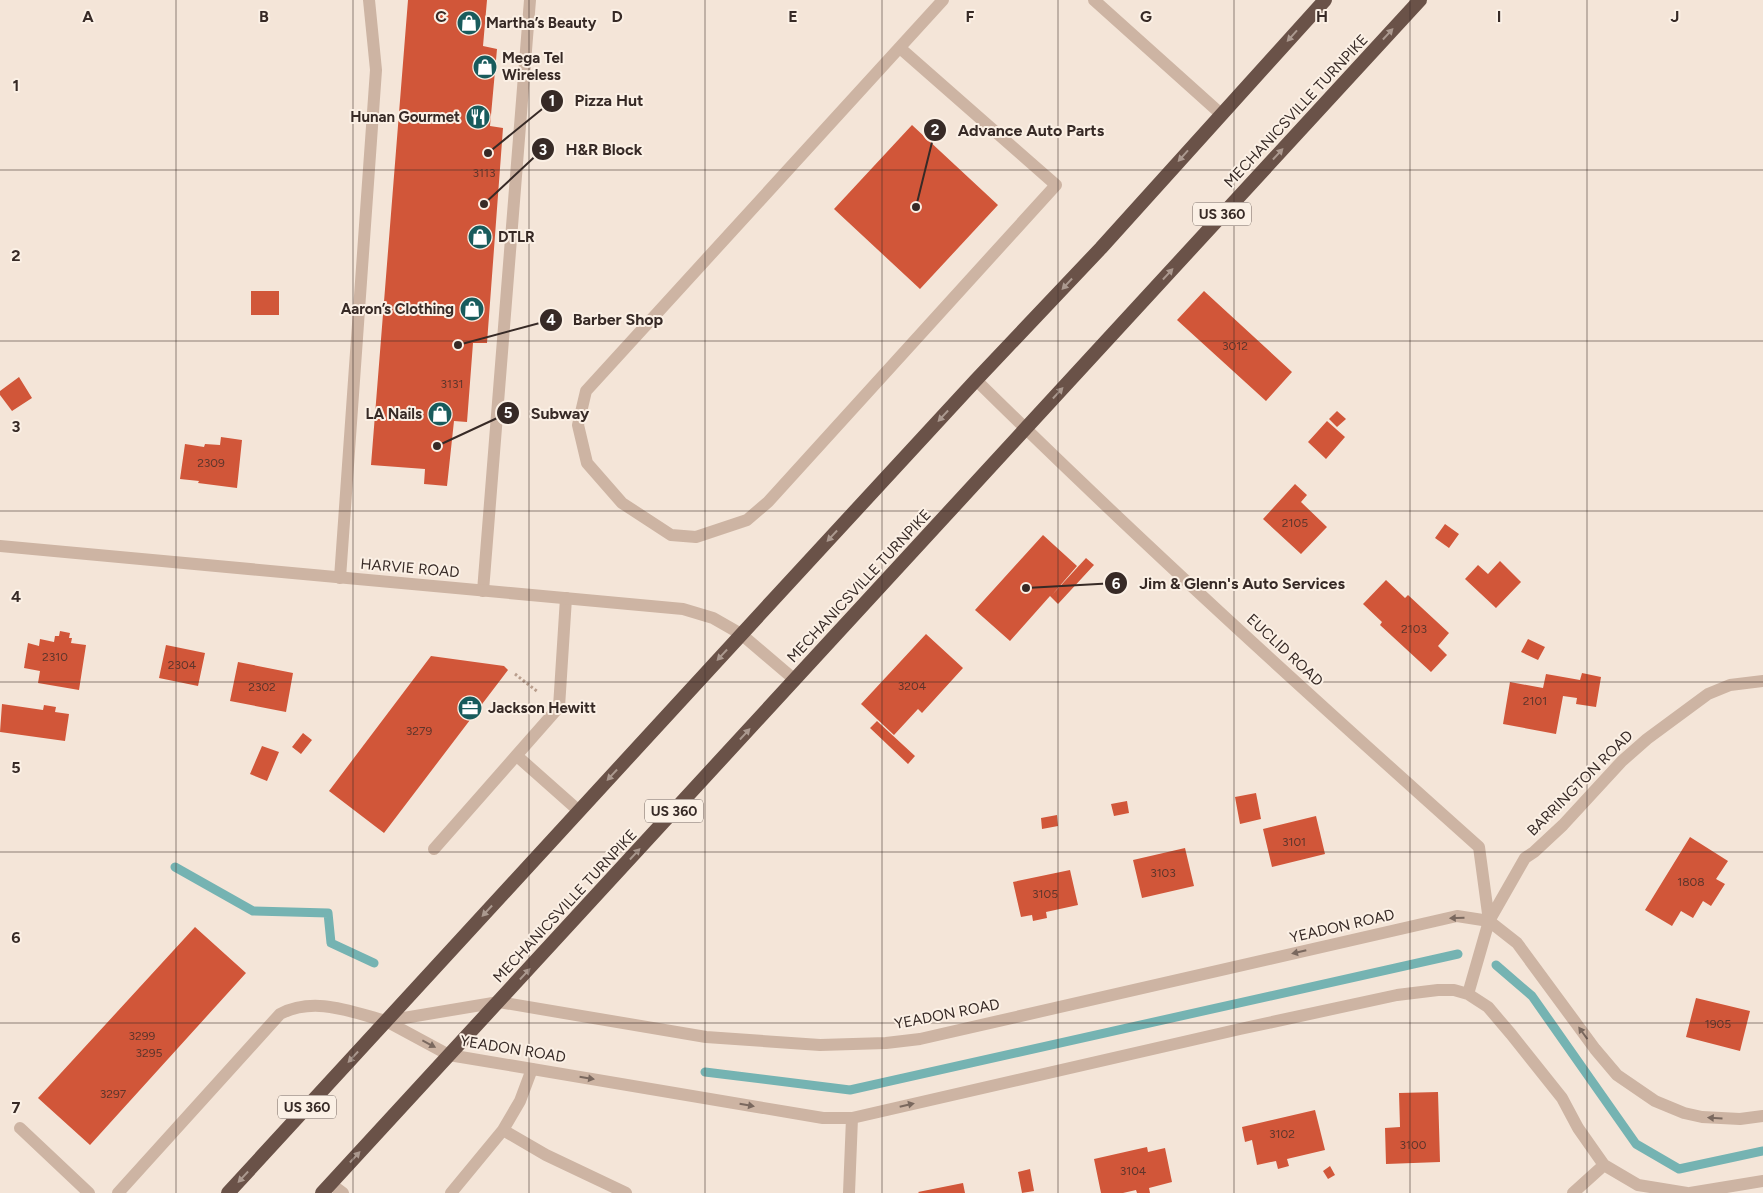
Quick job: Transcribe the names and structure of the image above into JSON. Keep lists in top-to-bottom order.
{
  "streets": {
    "highway": ["MECHANICSVILLE TURNPIKE", "US 360"],
    "street": [
      "HARVIE ROAD",
      "EUCLID ROAD",
      "BARRINGTON ROAD",
      "YEADON ROAD"
    ]
  },
  "crossings": [
    ["MECHANICSVILLE TURNPIKE", "HARVIE ROAD"],
    ["MECHANICSVILLE TURNPIKE", "EUCLID ROAD"],
    ["MECHANICSVILLE TURNPIKE", "YEADON ROAD"],
    ["US 360", "HARVIE ROAD"],
    ["US 360", "EUCLID ROAD"],
    ["US 360", "YEADON ROAD"],
    ["EUCLID ROAD", "BARRINGTON ROAD"],
    ["EUCLID ROAD", "YEADON ROAD"],
    ["BARRINGTON ROAD", "YEADON ROAD"]
  ],
  "places": {
    "shop": [
      "Martha’s Beauty",
      "Mega Tel Wireless",
      "DTLR",
      "Aaron’s Clothing",
      "LA Nails"
    ],
    "restaurant": ["Hunan Gourmet"],
    "other": [
      "Pizza Hut",
      "H&R Block",
      "Advance Auto Parts",
      "Barber Shop",
      "Subway",
      "Jim & Glenn's Auto Services"
    ],
    "office": ["Jackson Hewitt"]
  },
  "house_numbers": [
    "3113",
    "3012",
    "3131",
    "2309",
    "2105",
    "2103",
    "2310",
    "2304",
    "3204",
    "2302",
    "2101",
    "3279",
    "3101",
    "3103",
    "1808",
    "3105",
    "1905",
    "3299",
    "3295",
    "3297",
    "3102",
    "3100",
    "3104"
  ],
  "grid": {
    "columns": [
      "A",
      "B",
      "C",
      "D",
      "E",
      "F",
      "G",
      "H",
      "I",
      "J"
    ],
    "rows": [
      "1",
      "2",
      "3",
      "4",
      "5",
      "6",
      "7"
    ]
  }
}
